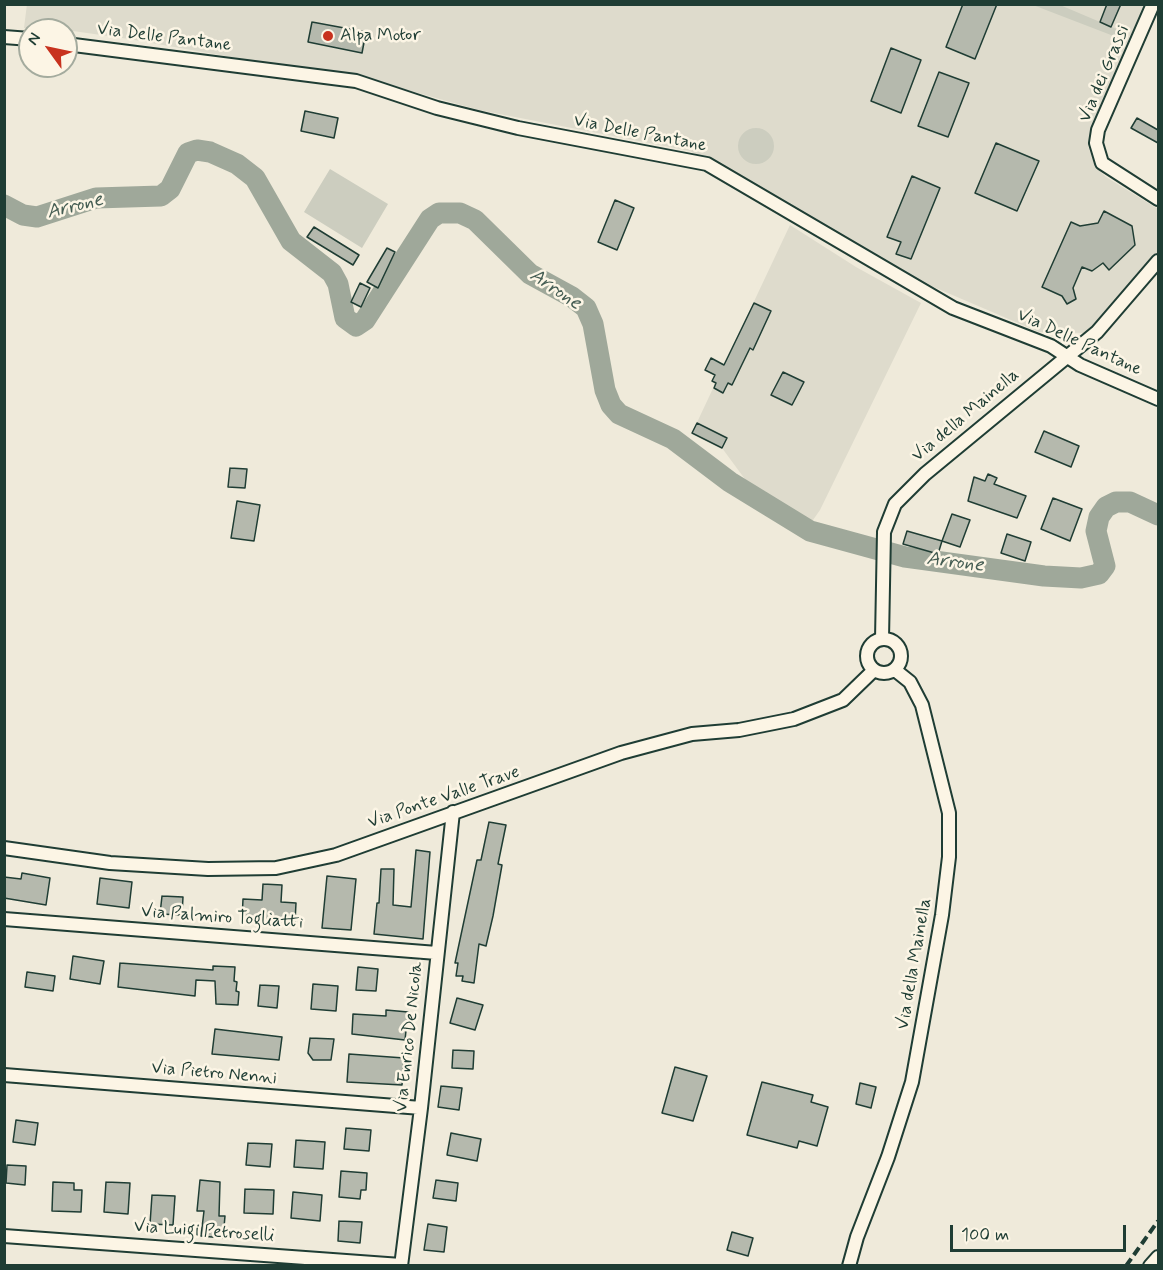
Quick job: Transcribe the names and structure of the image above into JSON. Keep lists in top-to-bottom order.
{
  "streets": {
    "street": [
      "Via Delle Pantane",
      "Via dei Grassi",
      "Via della Mainella",
      "Via Ponte Valle Trave",
      "Via Palmiro Togliatti",
      "Via Enrico De Nicola",
      "Via Pietro Nenni",
      "Via Luigi Petroselli"
    ]
  },
  "crossings": [
    ["Via Delle Pantane", "Via della Mainella"],
    ["Via della Mainella", "Via Ponte Valle Trave"],
    ["Via Ponte Valle Trave", "Via Enrico De Nicola"],
    ["Via Palmiro Togliatti", "Via Enrico De Nicola"],
    ["Via Enrico De Nicola", "Via Pietro Nenni"],
    ["Via Enrico De Nicola", "Via Luigi Petroselli"]
  ],
  "water": ["Arrone"],
  "places": ["Alpa Motor"],
  "scale_bar": "100 m",
  "north": "top left"
}
